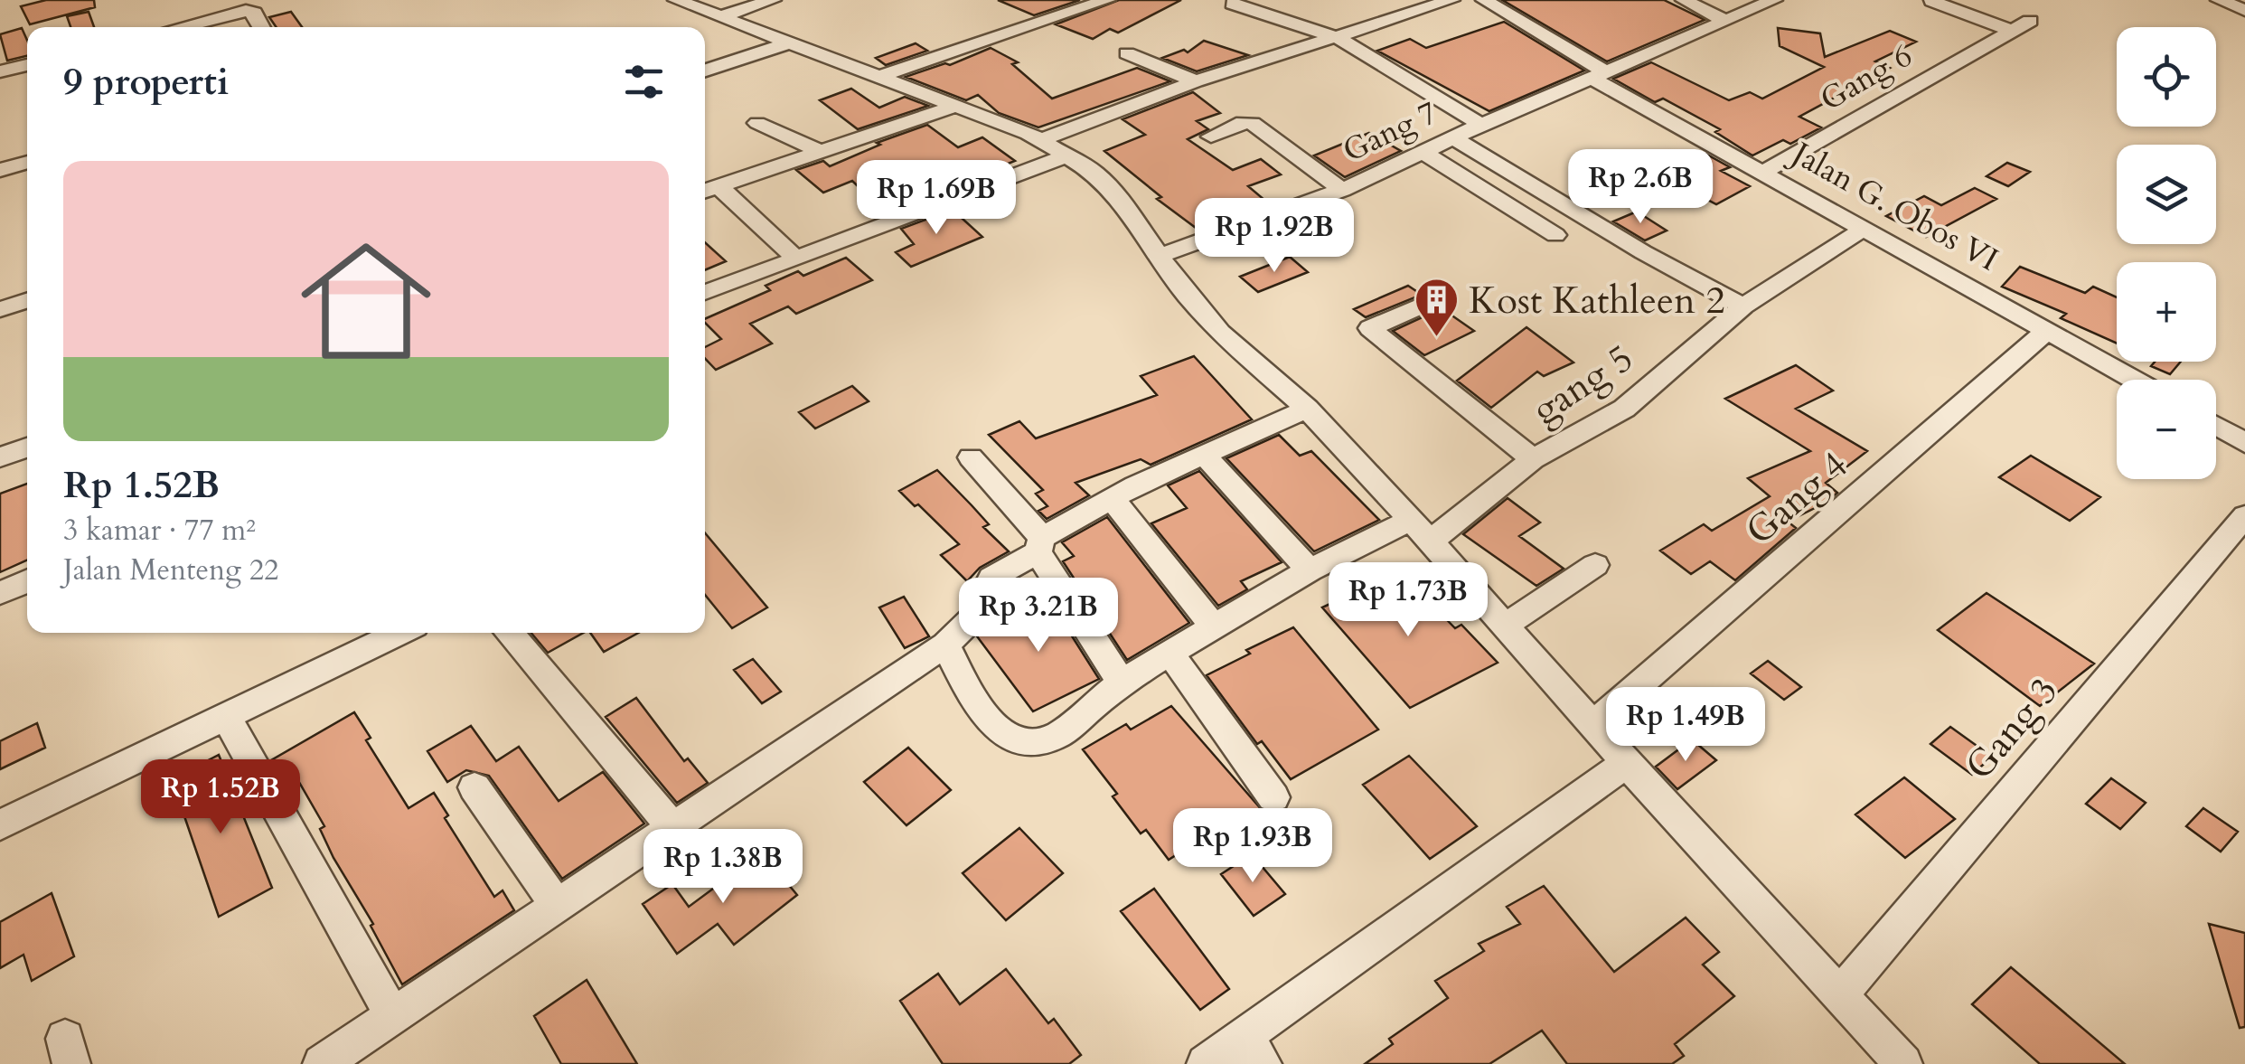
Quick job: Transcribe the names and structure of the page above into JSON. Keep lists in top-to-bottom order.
{
  "streets": {
    "street": [
      "Gang 6",
      "Gang 7",
      "Jalan G. Obos VI",
      "gang 5",
      "Gang 4",
      "Gang 3"
    ]
  },
  "crossings": [
    ["Gang 6", "Jalan G. Obos VI"],
    ["Gang 7", "Jalan G. Obos VI"],
    ["Jalan G. Obos VI", "gang 5"],
    ["Jalan G. Obos VI", "Gang 4"]
  ],
  "places": {
    "building": ["Kost Kathleen 2"]
  },
  "page": {
    "map_buttons": ["+", "−"],
    "heading": "9 properti",
    "list": [
      {
        "name": "Rp 1.52B",
        "note": "3 kamar · 77 m² · Jalan Menteng 22"
      }
    ],
    "price": [
      "Rp 2.6B",
      "Rp 1.69B",
      "Rp 1.92B",
      "Rp 1.73B",
      "Rp 3.21B",
      "Rp 1.49B",
      "Rp 1.52B",
      "Rp 1.93B",
      "Rp 1.38B"
    ]
  }
}
